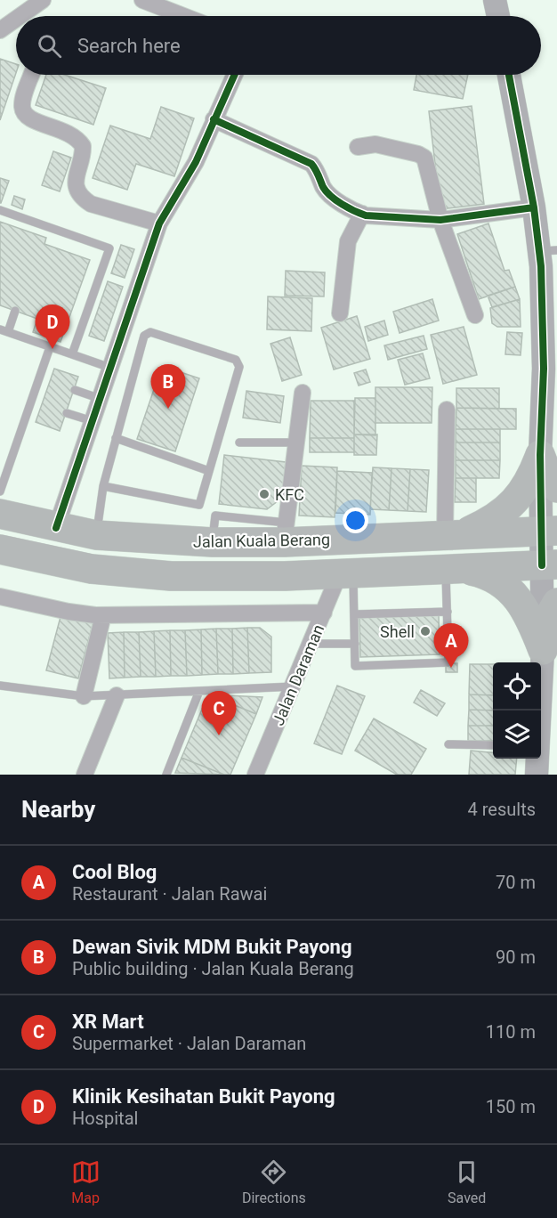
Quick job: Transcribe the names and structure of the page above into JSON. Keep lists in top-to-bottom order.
{
  "streets": {
    "highway": ["Jalan Kuala Berang"],
    "street": ["Jalan Daraman"]
  },
  "places": ["KFC", "Shell"],
  "page": {
    "search": "Search here",
    "pins": [
      "D",
      "B",
      "A",
      "C"
    ],
    "heading": ["Nearby", "4 results"],
    "list": [
      {
        "mark": "A",
        "name": "Cool Blog",
        "note": "Restaurant · Jalan Rawai",
        "value": "70 m"
      },
      {
        "mark": "B",
        "name": "Dewan Sivik MDM Bukit Payong",
        "note": "Public building · Jalan Kuala Berang",
        "value": "90 m"
      },
      {
        "mark": "C",
        "name": "XR Mart",
        "note": "Supermarket · Jalan Daraman",
        "value": "110 m"
      },
      {
        "mark": "D",
        "name": "Klinik Kesihatan Bukit Payong",
        "note": "Hospital",
        "value": "150 m"
      }
    ],
    "nav": ["Map", "Directions", "Saved"]
  }
}
